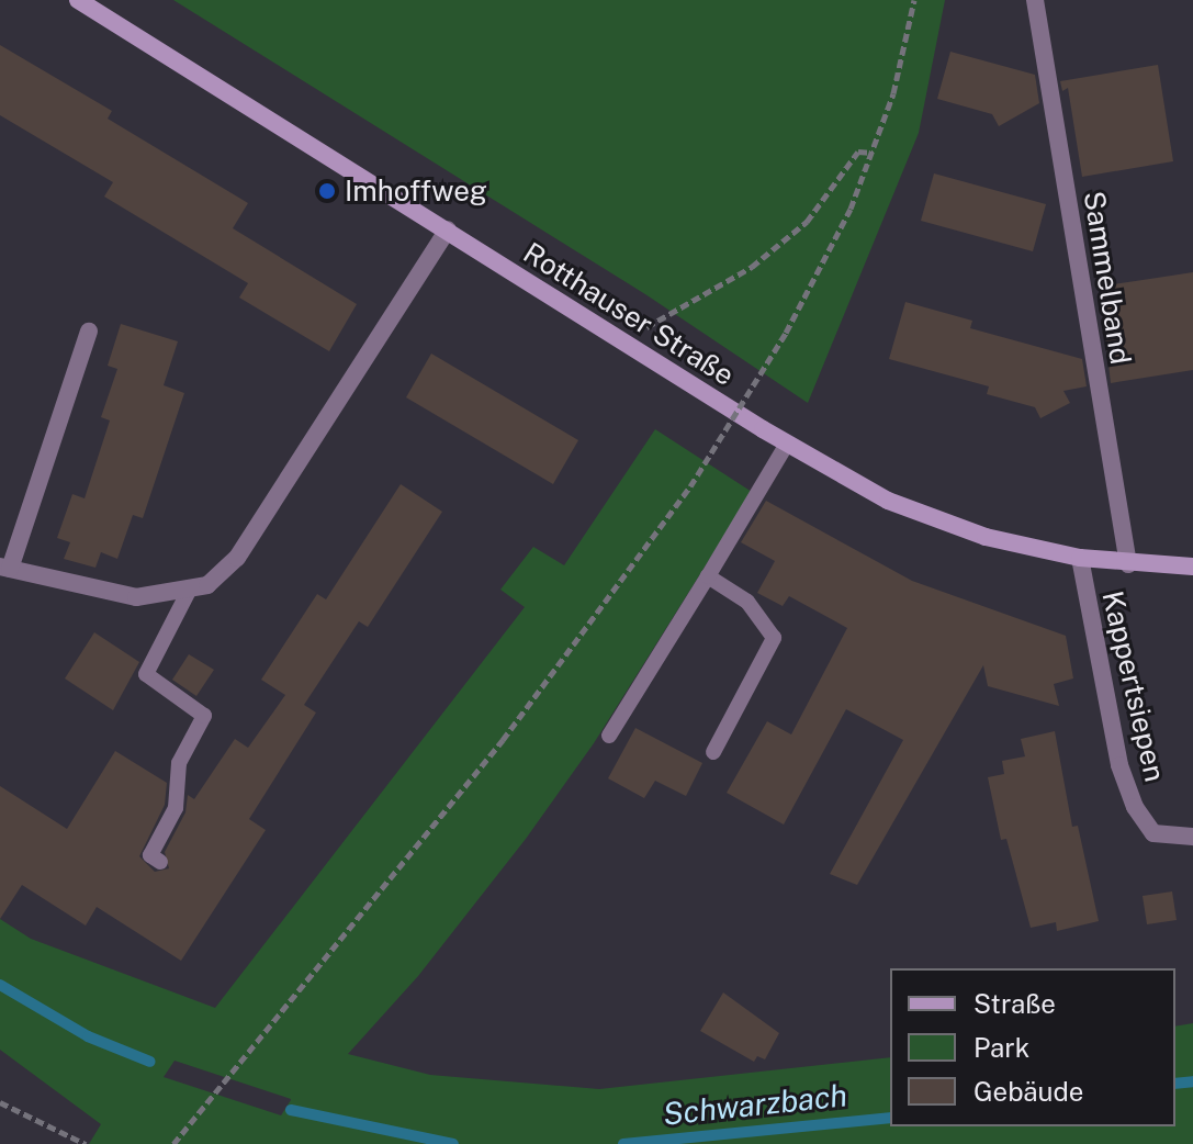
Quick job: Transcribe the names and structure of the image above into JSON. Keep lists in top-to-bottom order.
{
  "streets": {
    "main road": ["Rotthauser Straße"],
    "street": ["Sammelband", "Kappertsiepen"]
  },
  "crossings": [
    ["Sammelband", "Rotthauser Straße"],
    ["Rotthauser Straße", "Kappertsiepen"]
  ],
  "water": ["Schwarzbach"],
  "places": ["Imhoffweg"],
  "legend": ["Straße", "Park", "Gebäude"]
}
